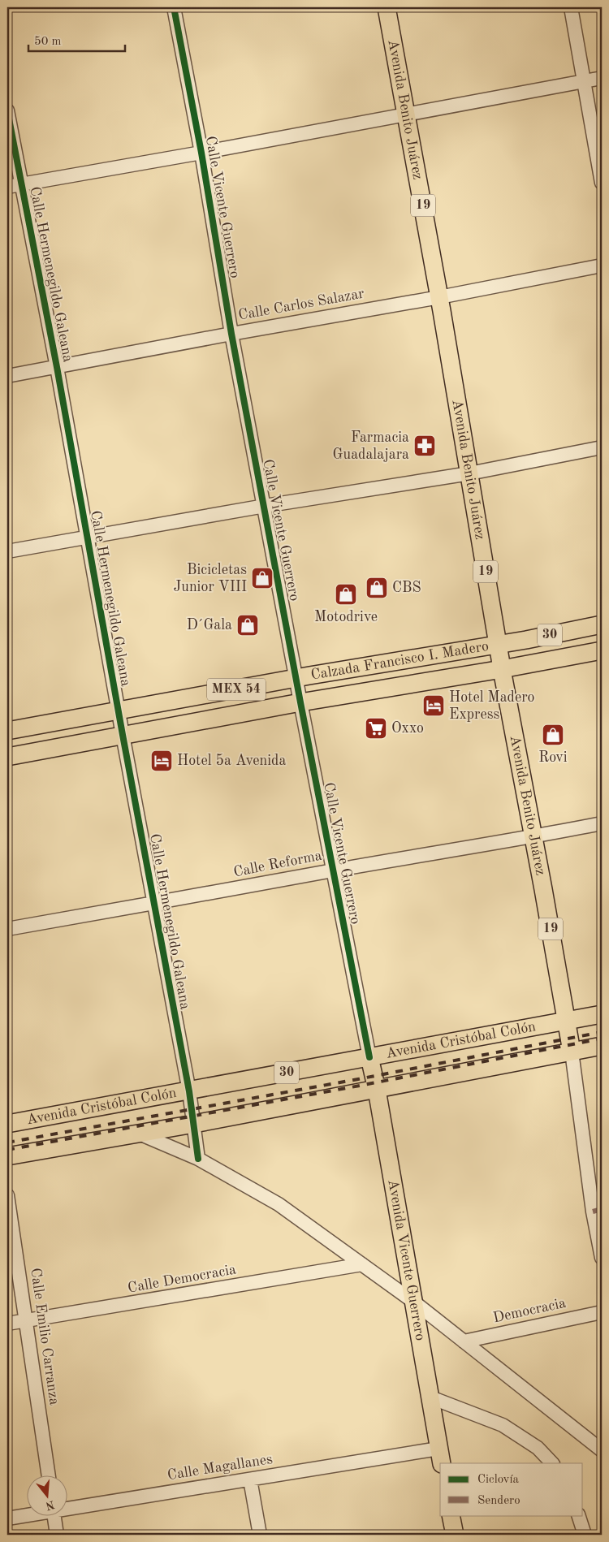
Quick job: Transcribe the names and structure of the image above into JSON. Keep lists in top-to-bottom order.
{
  "streets": {
    "main road": [
      "Avenida Benito Juárez",
      "19",
      "30",
      "Calzada Francisco I. Madero",
      "MEX 54",
      "Avenida Cristóbal Colón",
      "Avenida Vicente Guerrero"
    ],
    "street": [
      "Calle Vicente Guerrero",
      "Calle Hermenegildo Galeana",
      "Calle Carlos Salazar",
      "Calle Reforma",
      "Calle Democracia",
      "Democracia",
      "Calle Emilio Carranza",
      "Calle Magallanes"
    ]
  },
  "crossings": [
    ["Avenida Benito Juárez", "19"],
    ["Avenida Benito Juárez", "Calle Carlos Salazar"],
    ["Avenida Benito Juárez", "30"],
    ["Avenida Benito Juárez", "Calzada Francisco I. Madero"],
    ["Avenida Benito Juárez", "Calle Reforma"],
    ["Avenida Benito Juárez", "Avenida Cristóbal Colón"],
    ["19", "30"],
    ["Calle Vicente Guerrero", "Calle Carlos Salazar"],
    ["Calle Vicente Guerrero", "Calzada Francisco I. Madero"],
    ["Calle Vicente Guerrero", "Calle Reforma"],
    ["Calle Vicente Guerrero", "Avenida Cristóbal Colón"],
    ["Calle Vicente Guerrero", "Avenida Vicente Guerrero"],
    ["Calle Hermenegildo Galeana", "Calle Carlos Salazar"],
    ["Calle Hermenegildo Galeana", "30"],
    ["Calle Hermenegildo Galeana", "Calzada Francisco I. Madero"],
    ["Calle Hermenegildo Galeana", "Calle Reforma"],
    ["Calle Hermenegildo Galeana", "Avenida Cristóbal Colón"],
    ["30", "Avenida Vicente Guerrero"],
    ["Avenida Cristóbal Colón", "Avenida Vicente Guerrero"],
    ["Avenida Vicente Guerrero", "Calle Magallanes"],
    ["Calle Democracia", "Calle Emilio Carranza"]
  ],
  "places": {
    "pharmacy": ["Farmacia Guadalajara"],
    "shop": [
      "Bicicletas Junior VIII",
      "CBS",
      "Motodrive",
      "D´Gala",
      "Rovi"
    ],
    "hotel": ["Hotel Madero Express", "Hotel 5a Avenida"],
    "supermarket": ["Oxxo"]
  },
  "legend": ["Ciclovía", "Sendero"],
  "scale_bar": "50 m",
  "north": "bottom"
}
